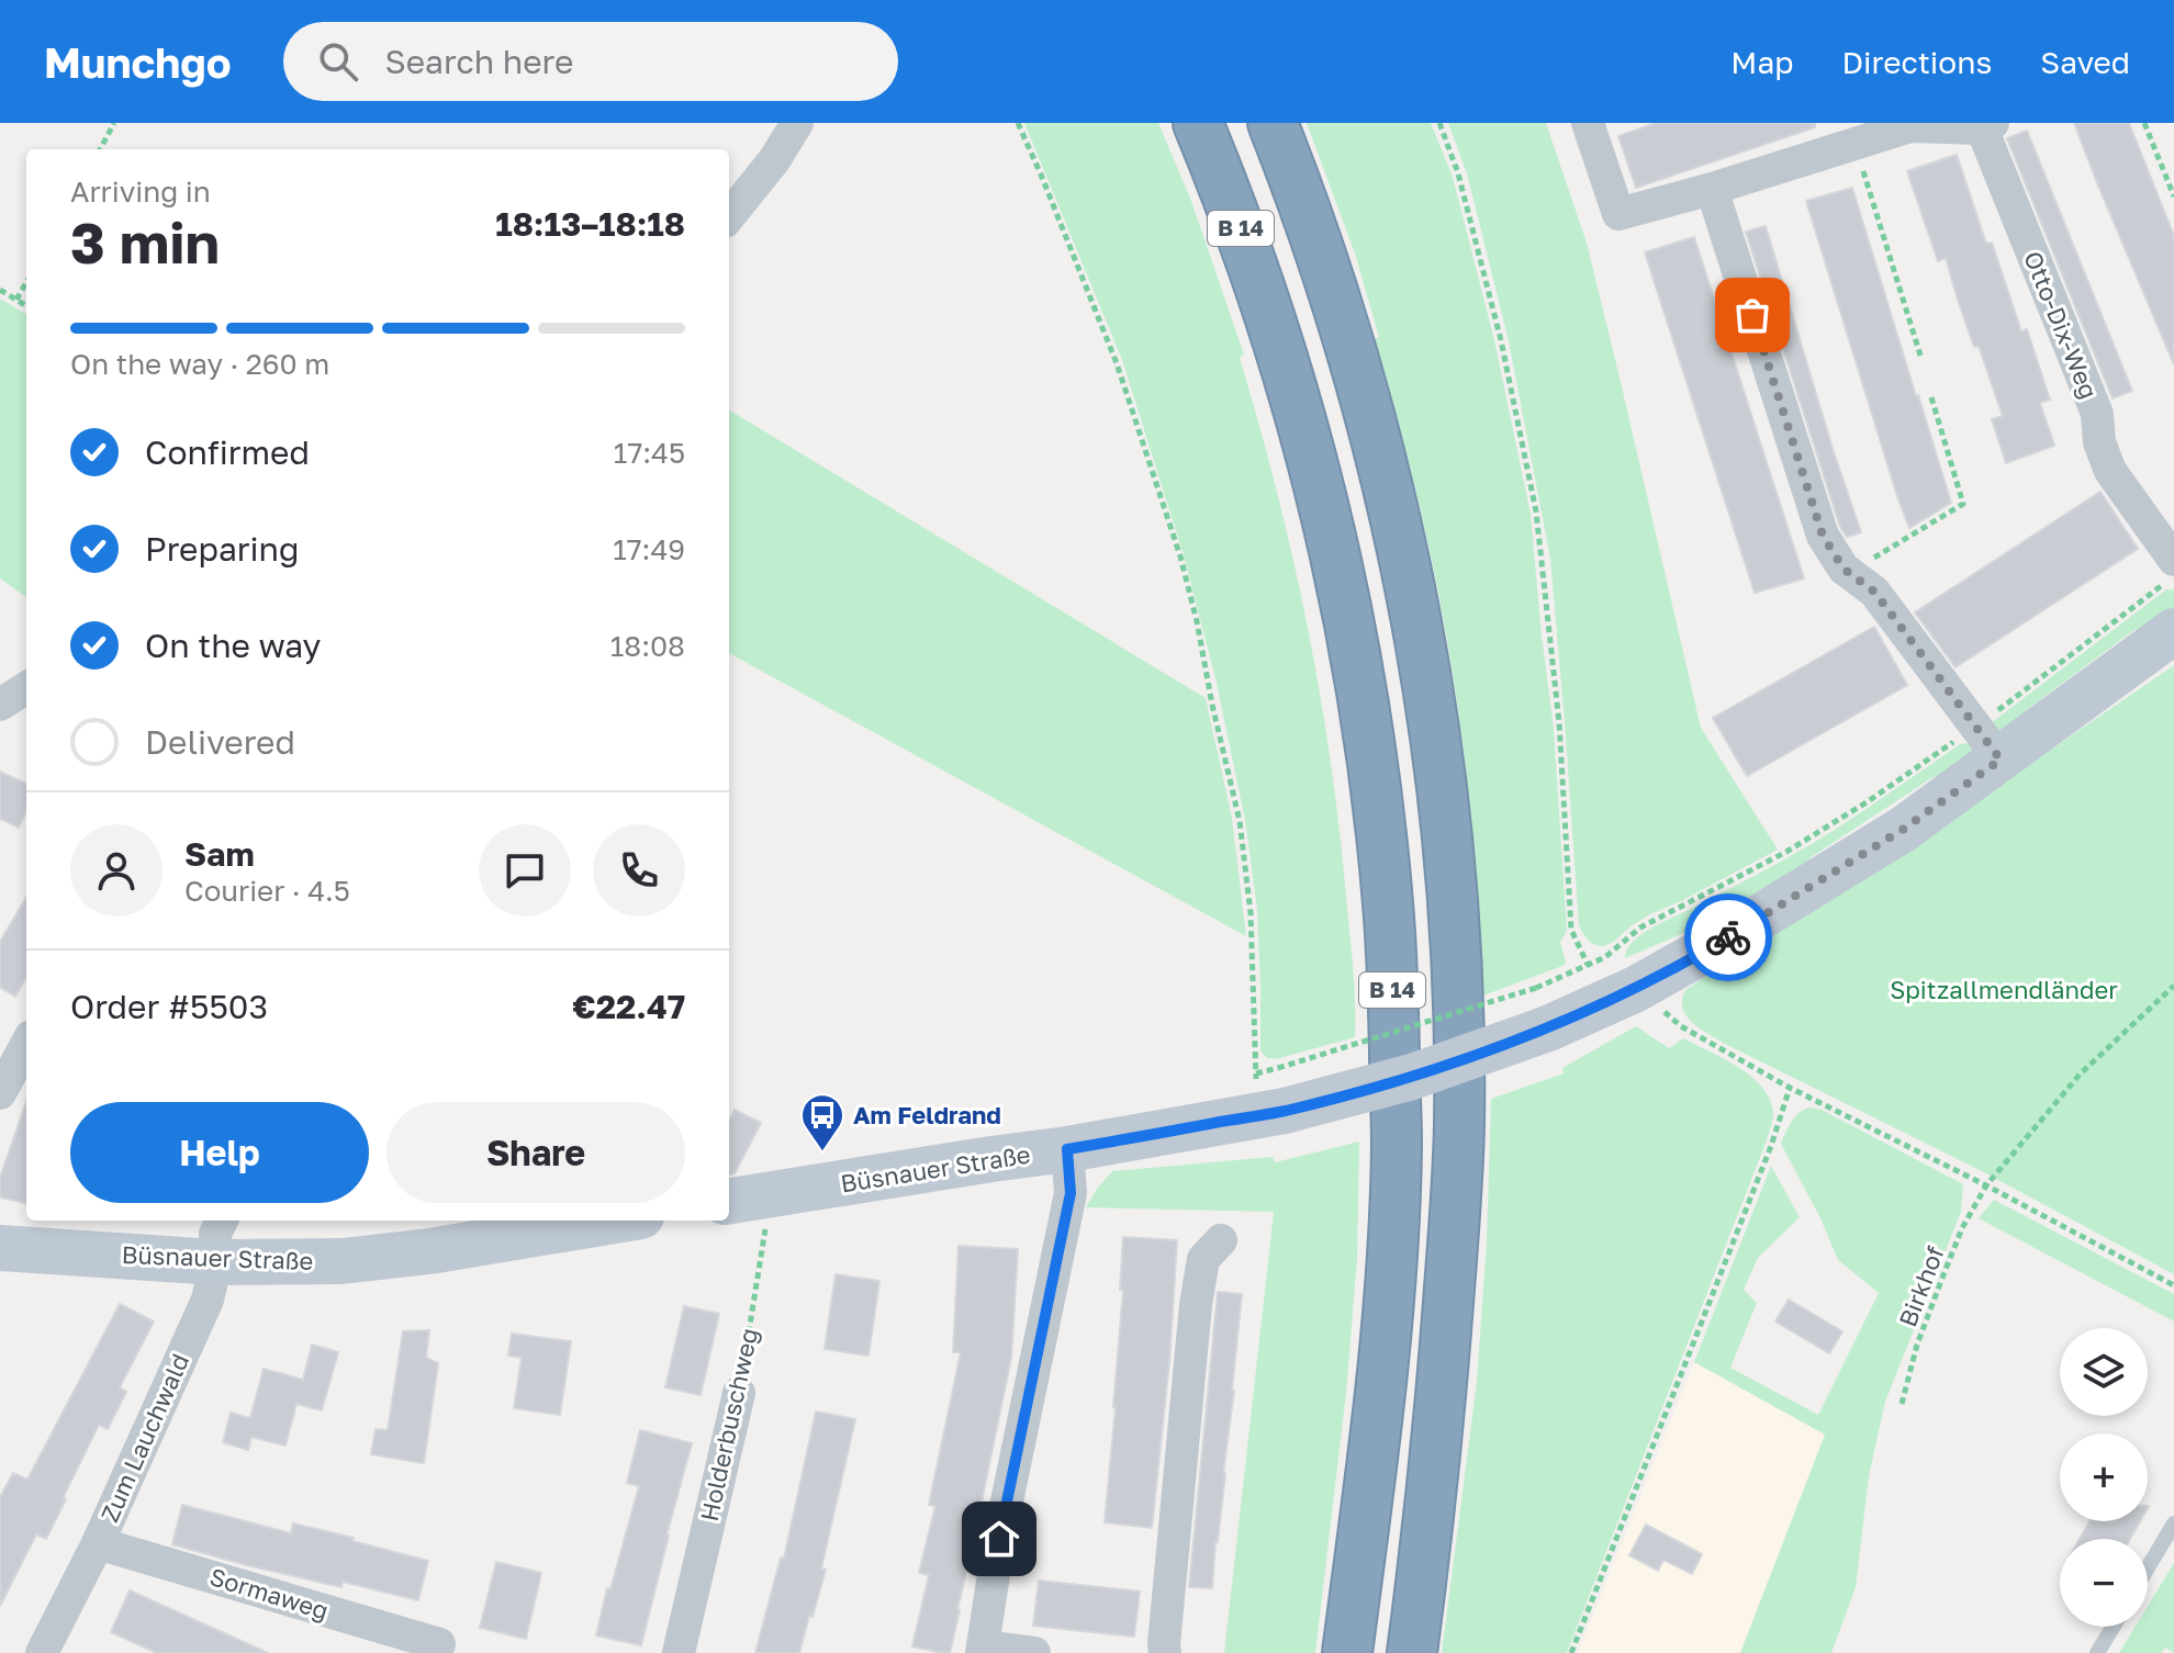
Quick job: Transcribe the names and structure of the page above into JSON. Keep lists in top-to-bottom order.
{
  "streets": {
    "highway": ["B 14"],
    "street": [
      "Otto-Dix-Weg",
      "Büsnauer Straße",
      "Holderbuschweg",
      "Zum Lauchwald",
      "Sormaweg"
    ],
    "path": ["Birkhof"]
  },
  "crossings": [
    ["Büsnauer Straße", "Holderbuschweg"],
    ["Büsnauer Straße", "Zum Lauchwald"],
    ["Zum Lauchwald", "Sormaweg"]
  ],
  "parks": ["Spitzallmendländer"],
  "places": {
    "bus stop": ["Am Feldrand"]
  },
  "page": {
    "header": "Munchgo",
    "search": "Search here",
    "nav": ["Map", "Directions", "Saved"],
    "heading": ["3 min", "Arriving in", "18:13–18:18"],
    "panel": [
      "Sam",
      "Courier · 4.5",
      "Order #5503",
      "€22.47"
    ],
    "bar": "On the way · 260 m",
    "list": [
      ["Confirmed", "17:45"],
      ["Preparing", "17:49"],
      ["On the way", "18:08"],
      "Delivered"
    ],
    "buttons": ["Help", "Share"],
    "map_buttons": ["+", "−"]
  }
}
